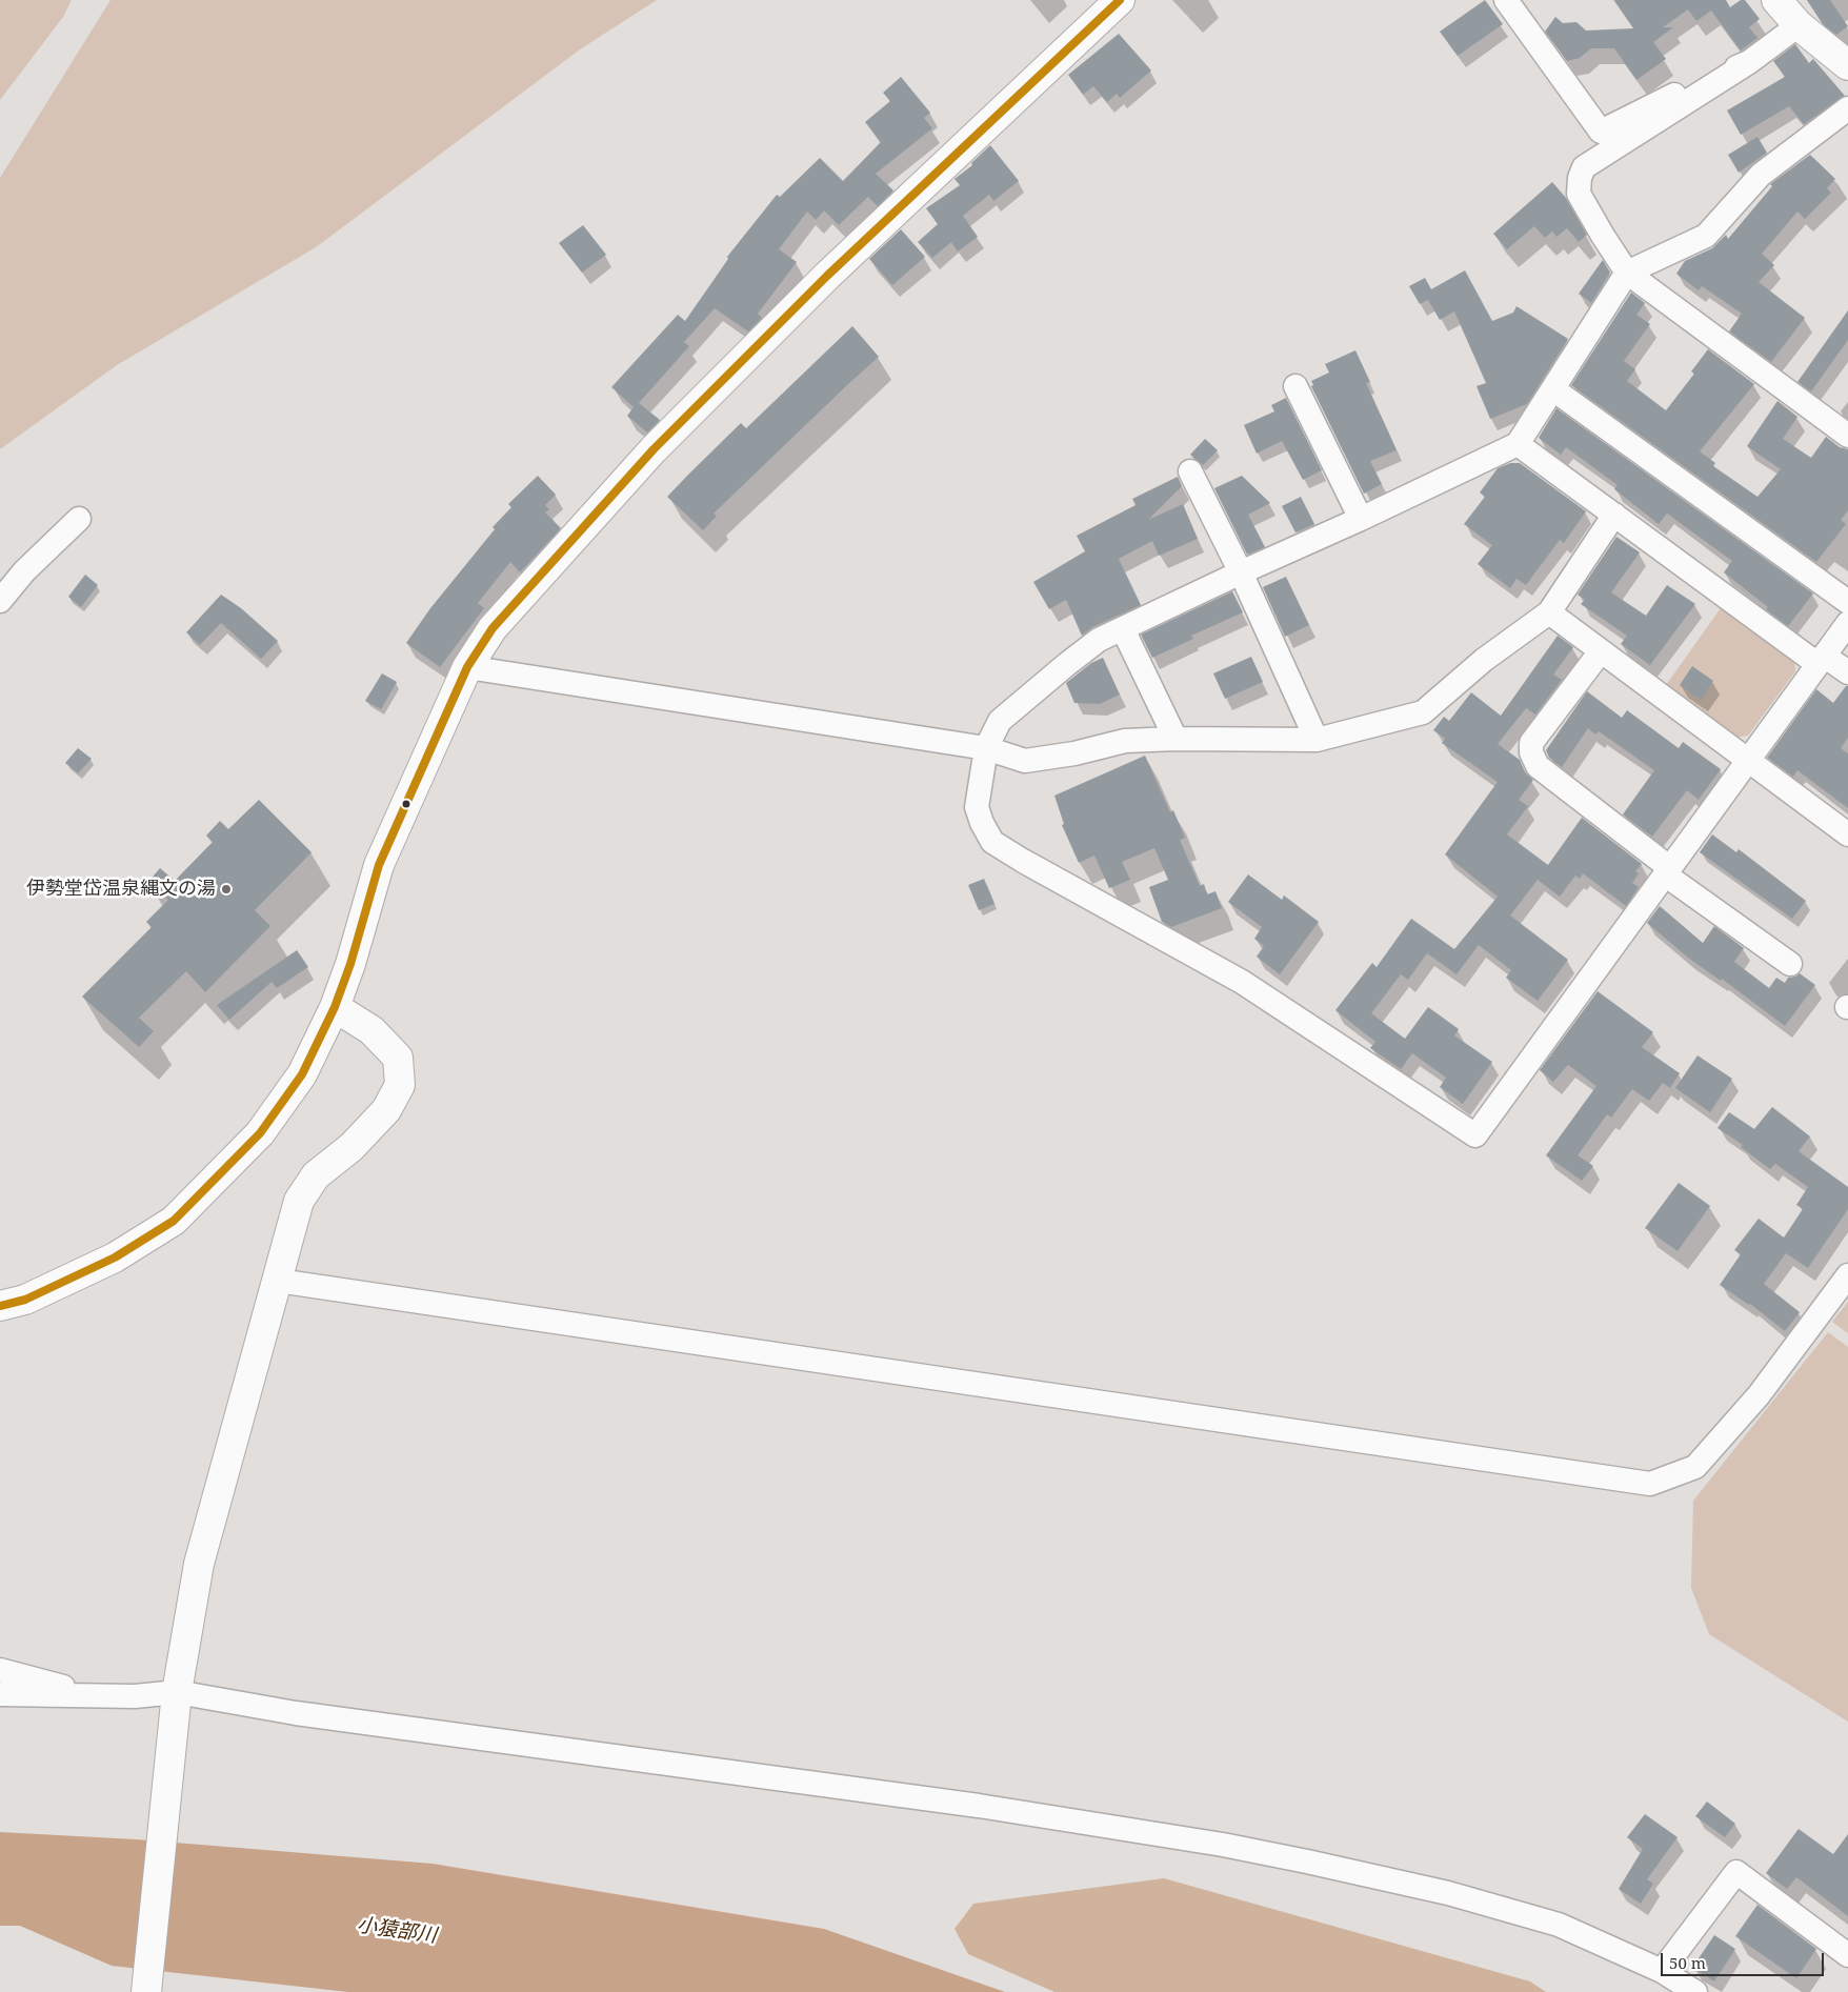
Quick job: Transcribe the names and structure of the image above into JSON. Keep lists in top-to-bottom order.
{
  "water": ["小猿部川"],
  "places": ["伊勢堂岱温泉縄文の湯"],
  "scale_bar": "50 m"
}
